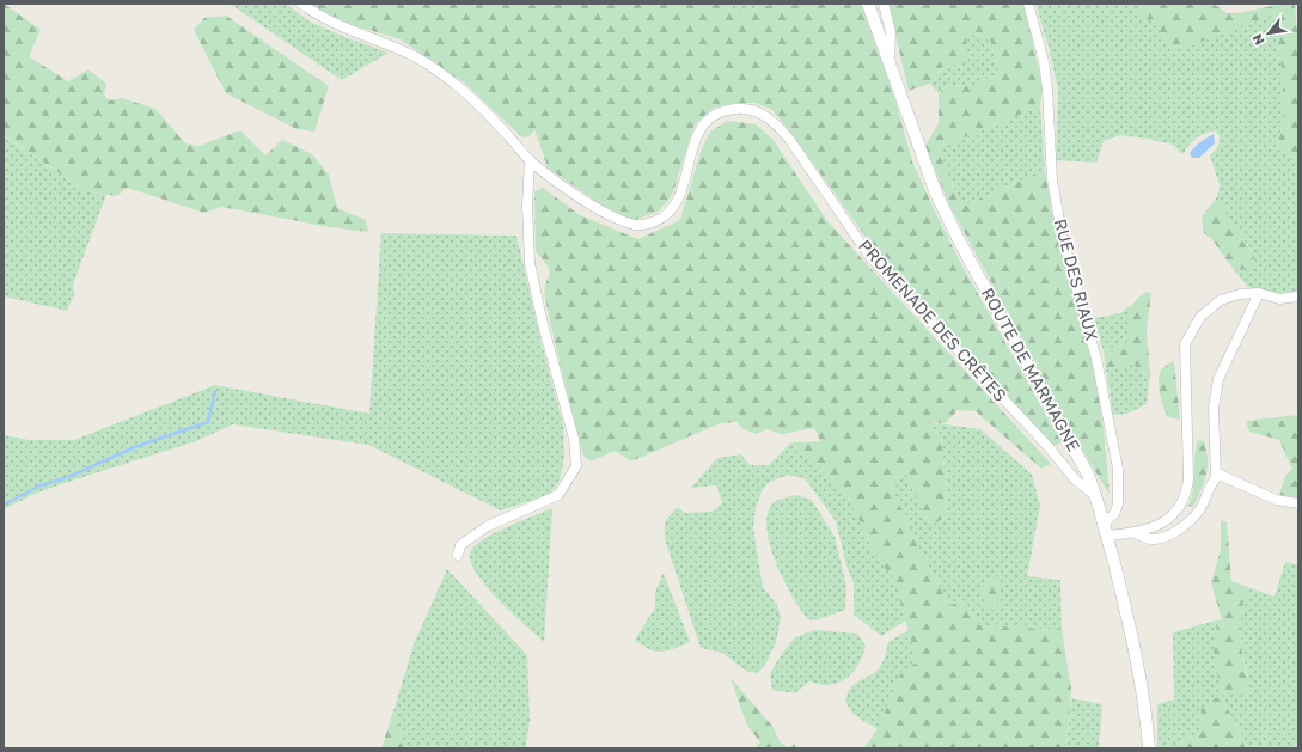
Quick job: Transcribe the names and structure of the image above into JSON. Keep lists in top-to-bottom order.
{
  "streets": {
    "street": ["RUE DES RIAUX", "PROMENADE DES CRÊTES", "ROUTE DE MARMAGNE"]
  },
  "crossings": [
    ["RUE DES RIAUX", "ROUTE DE MARMAGNE"],
    ["PROMENADE DES CRÊTES", "ROUTE DE MARMAGNE"]
  ],
  "north": "bottom left"
}
